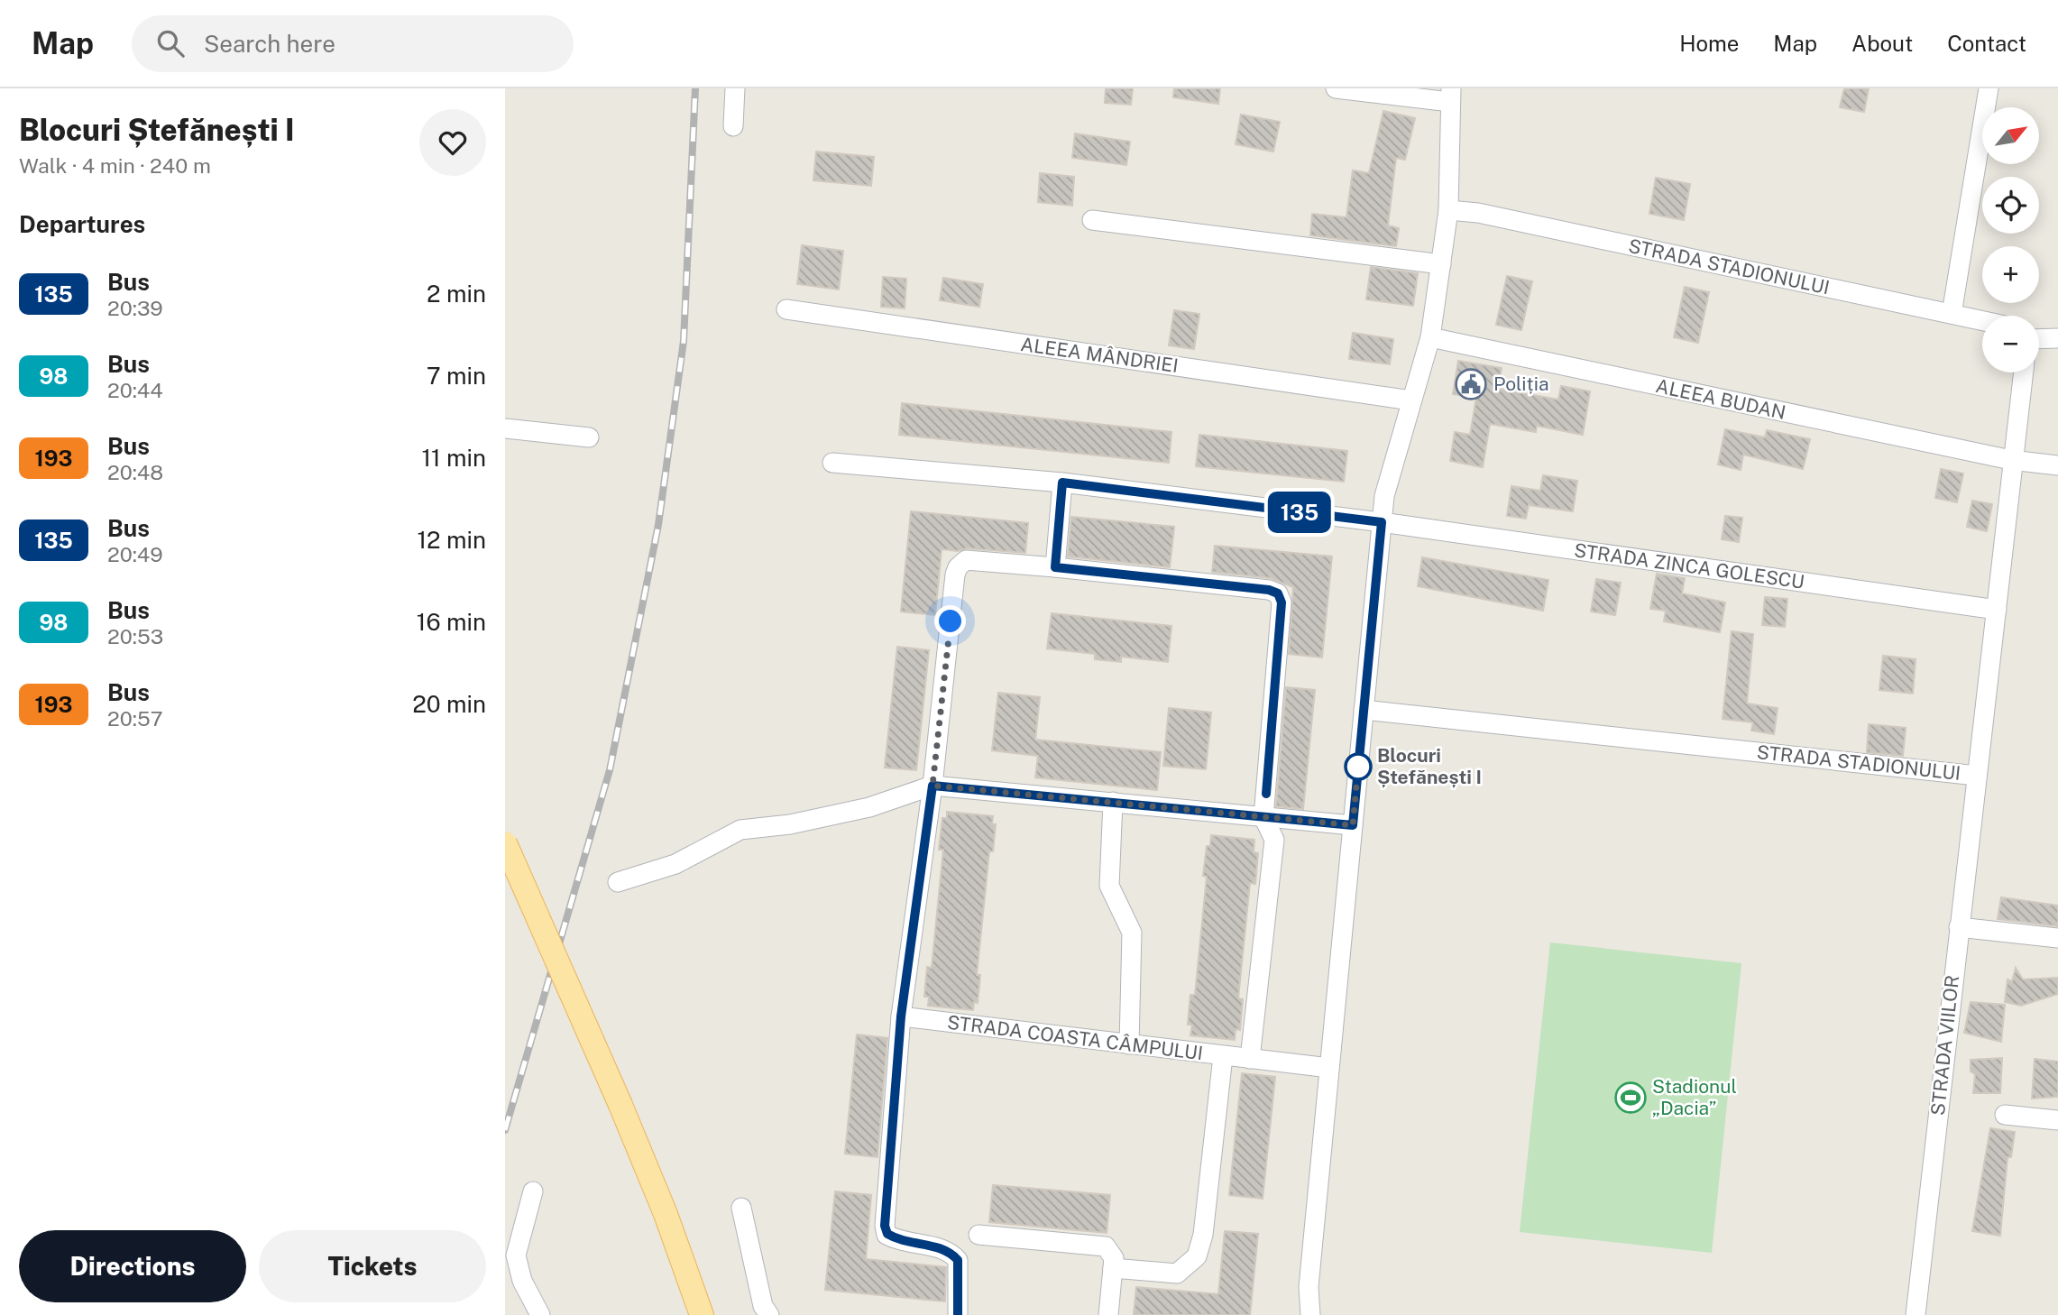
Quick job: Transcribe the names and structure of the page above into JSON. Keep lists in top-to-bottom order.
{
  "streets": {
    "street": [
      "STRADA STADIONULUI",
      "ALEEA MÂNDRIEI",
      "ALEEA BUDAN",
      "STRADA ZINCA GOLESCU",
      "STRADA COASTA CÂMPULUI",
      "STRADA VIILOR"
    ]
  },
  "crossings": [
    ["STRADA STADIONULUI", "ALEEA BUDAN"],
    ["STRADA STADIONULUI", "STRADA ZINCA GOLESCU"],
    ["STRADA STADIONULUI", "STRADA VIILOR"]
  ],
  "places": {
    "public building": ["Poliția"],
    "other": ["Blocuri Ștefănești I"],
    "sports": ["Stadionul „Dacia”"]
  },
  "lines": ["bus line 135"],
  "north": "top right",
  "page": {
    "header": "Map",
    "search": "Search here",
    "nav": [
      "Home",
      "Map",
      "About",
      "Contact"
    ],
    "heading": [
      ["Blocuri Ștefănești I", "Walk · 4 min · 240 m"],
      "Departures"
    ],
    "on_map": "135",
    "map_buttons": ["+", "−"],
    "list": [
      {
        "mark": "135",
        "name": "Bus",
        "note": "20:39",
        "value": "2 min"
      },
      {
        "mark": "98",
        "name": "Bus",
        "note": "20:44",
        "value": "7 min"
      },
      {
        "mark": "193",
        "name": "Bus",
        "note": "20:48",
        "value": "11 min"
      },
      {
        "mark": "135",
        "name": "Bus",
        "note": "20:49",
        "value": "12 min"
      },
      {
        "mark": "98",
        "name": "Bus",
        "note": "20:53",
        "value": "16 min"
      },
      {
        "mark": "193",
        "name": "Bus",
        "note": "20:57",
        "value": "20 min"
      }
    ],
    "buttons": ["Directions", "Tickets"]
  }
}
